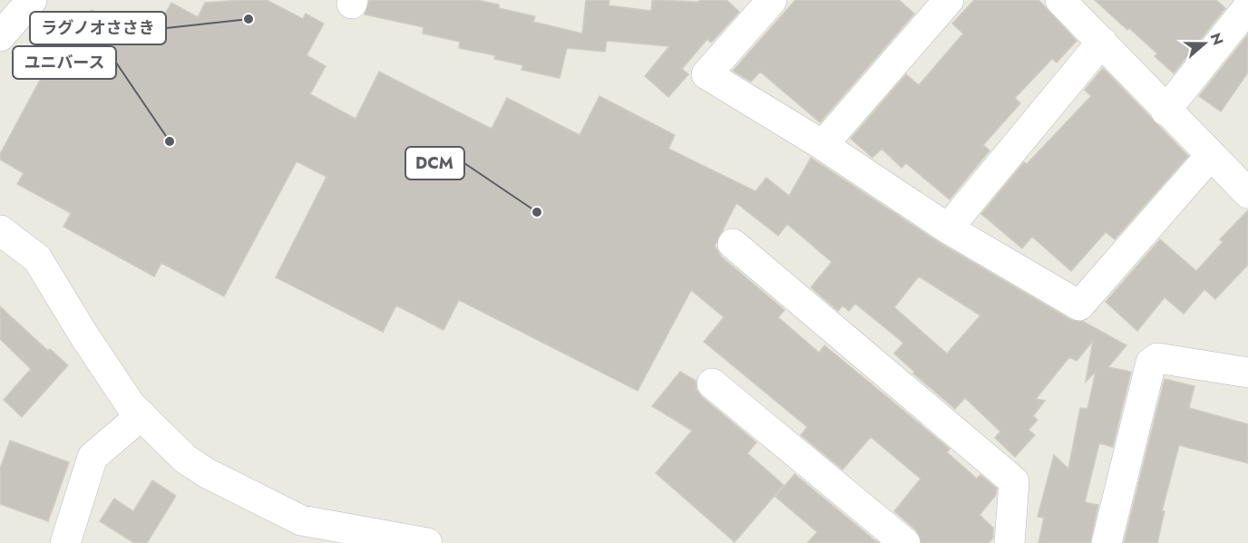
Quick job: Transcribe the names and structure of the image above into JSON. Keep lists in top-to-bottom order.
{
  "places": ["ラグノオささき", "ユニバース", "DCM"],
  "north": "right"
}
